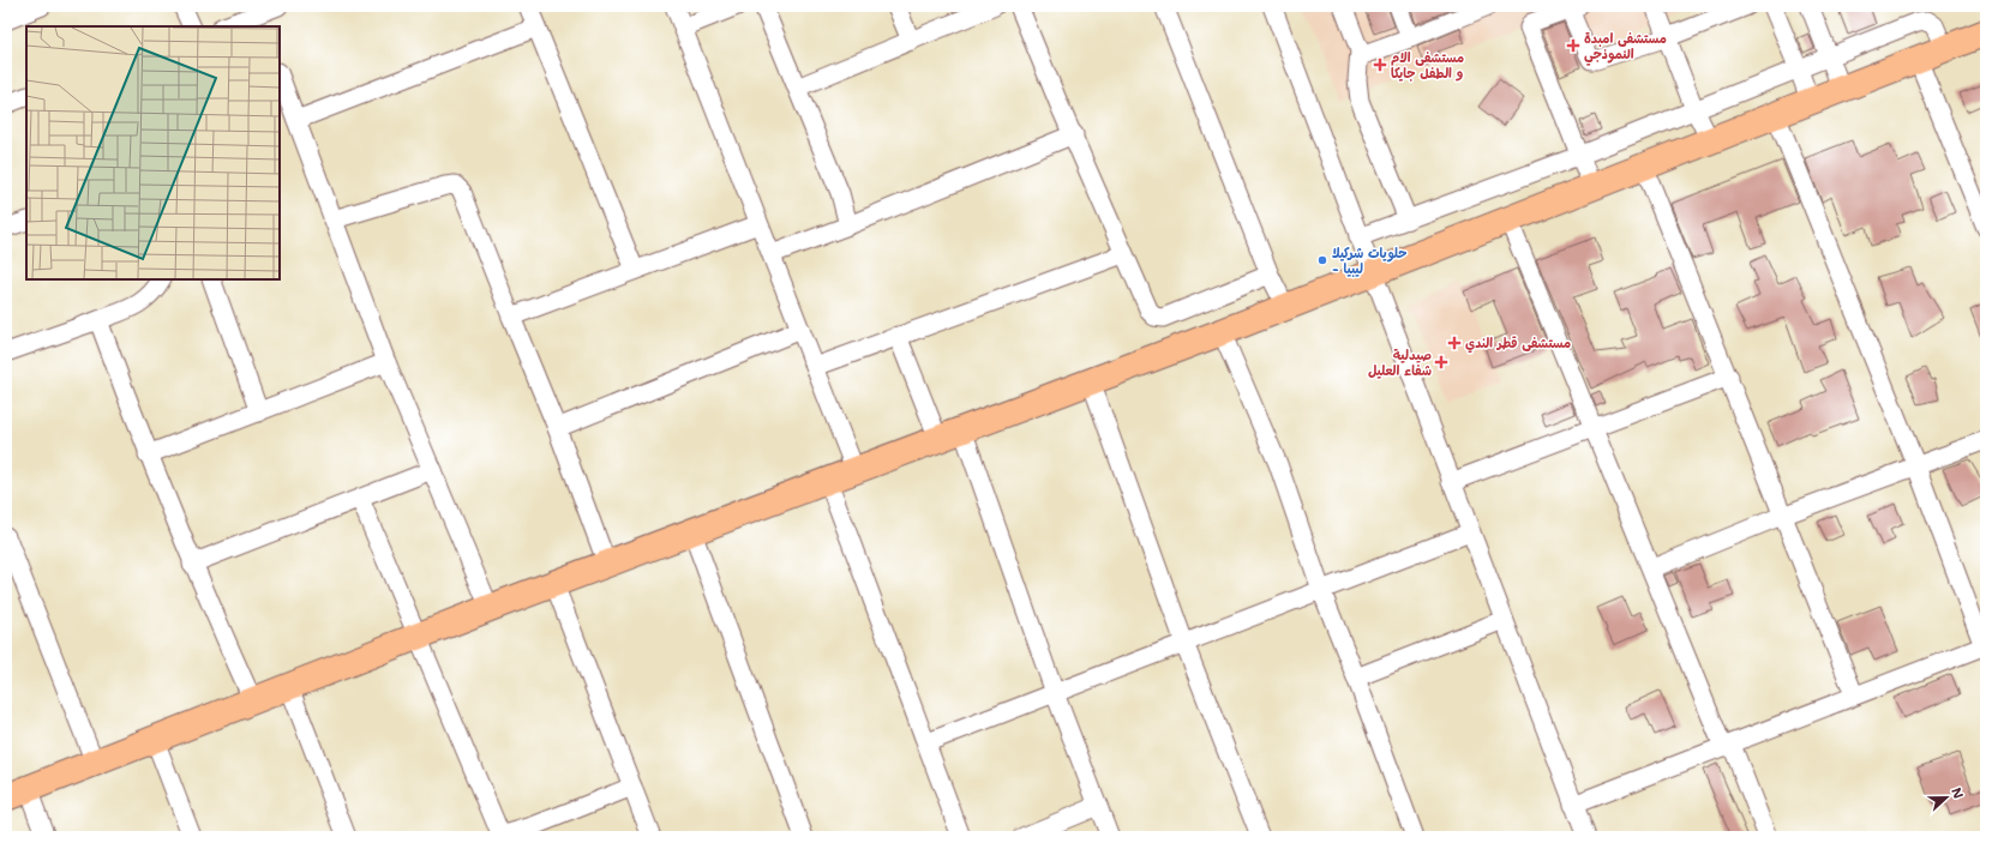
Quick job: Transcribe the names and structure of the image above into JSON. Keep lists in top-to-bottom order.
{
  "places": {
    "health": [
      "مستشفى امبدة النموذجي",
      "مستشفى الام و الطفل جايكا",
      "مستشفى قطر الندي",
      "صيدلية شفاء العليل"
    ],
    "other": ["حلويات شركيلا - ليبيا"]
  },
  "north": "right"
}
